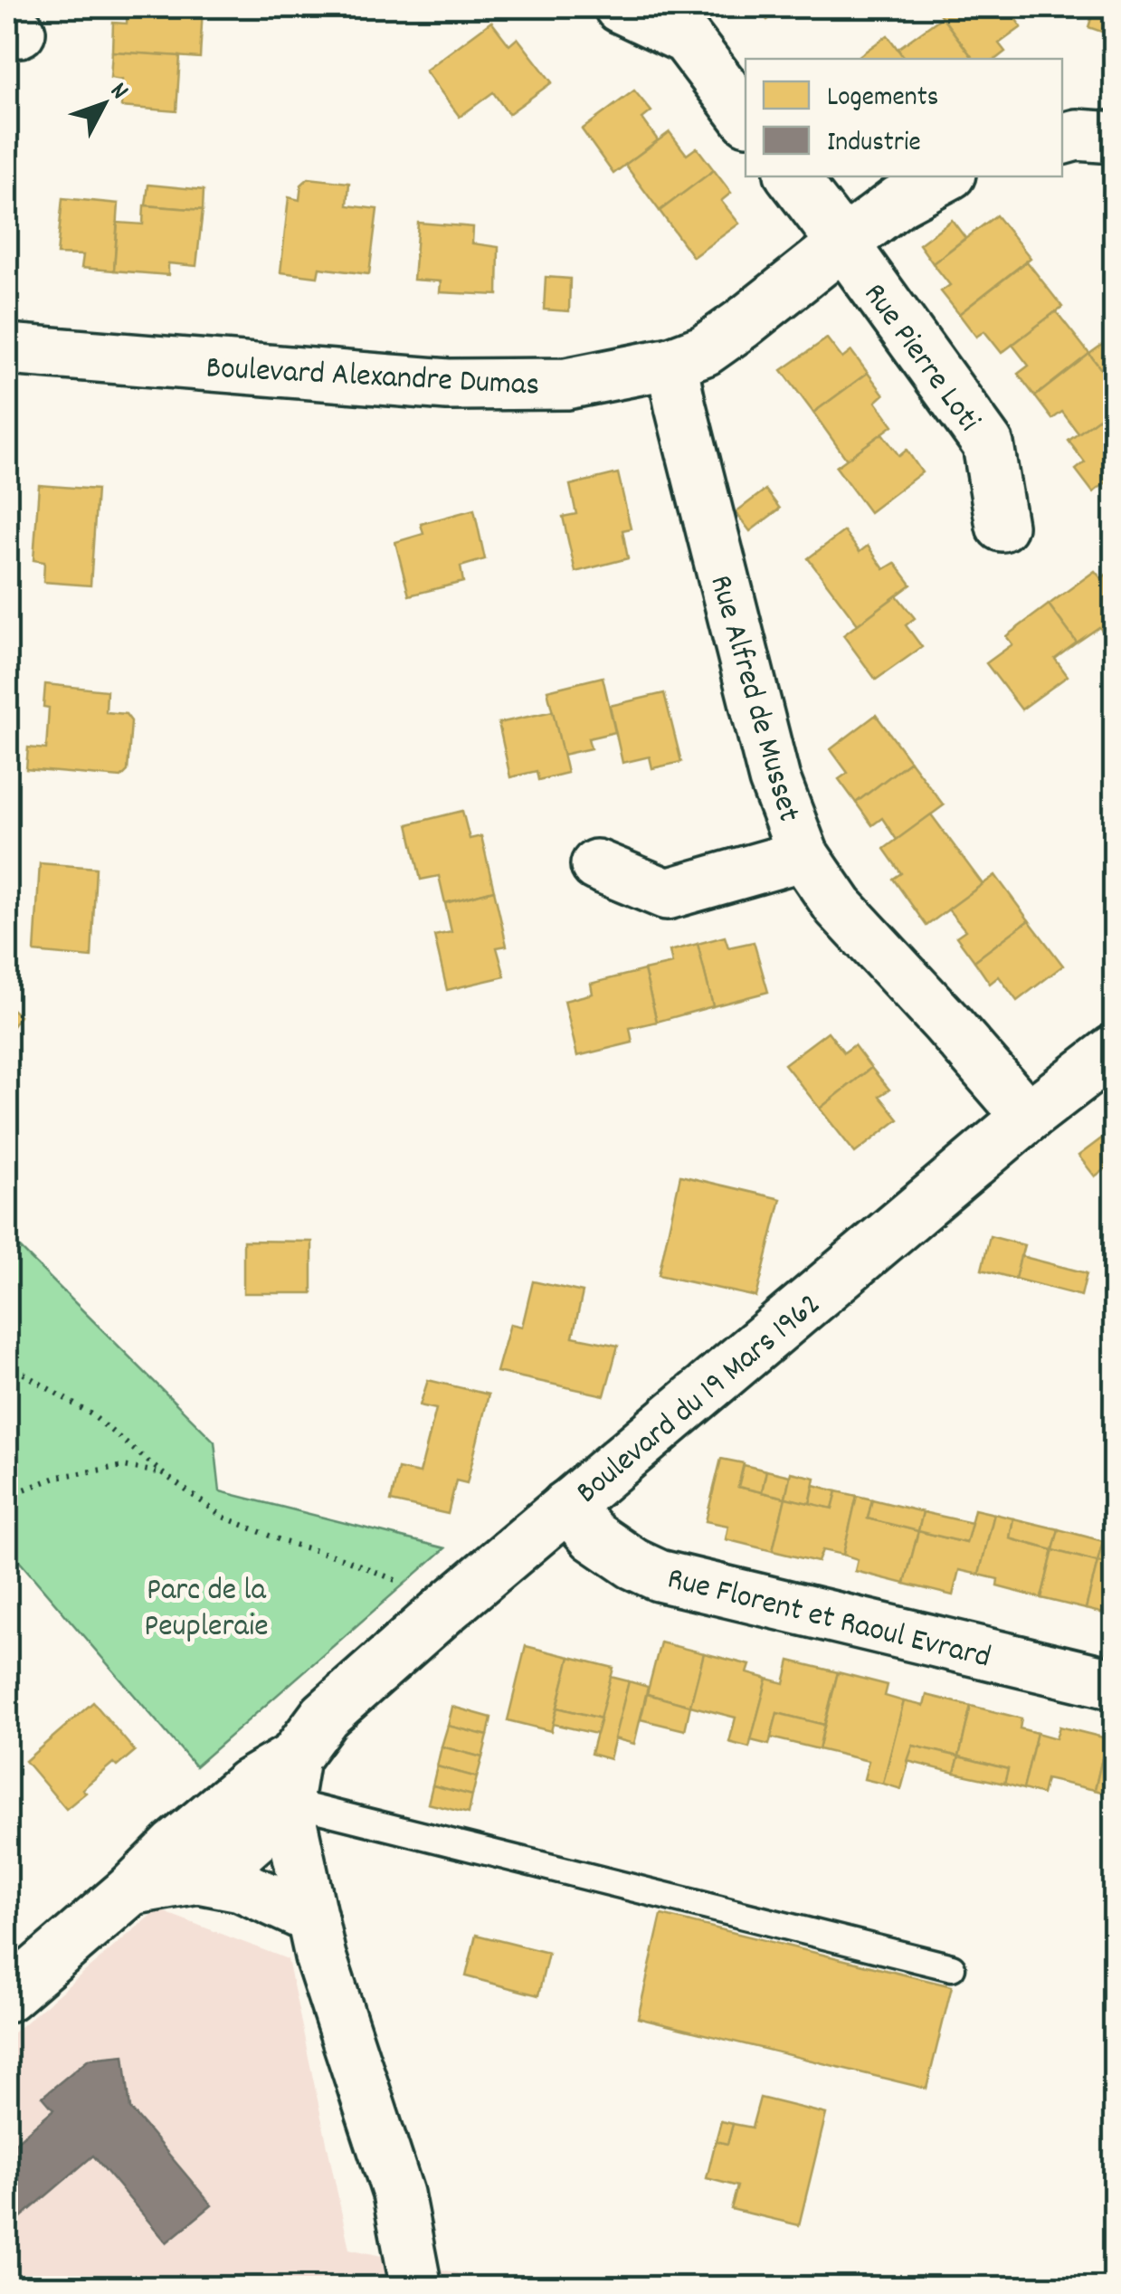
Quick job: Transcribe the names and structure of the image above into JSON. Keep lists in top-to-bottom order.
{
  "streets": {
    "street": [
      "Rue Pierre Loti",
      "Boulevard Alexandre Dumas",
      "Rue Alfred de Musset",
      "Boulevard du 19 Mars 1962",
      "Rue Florent et Raoul Evrard"
    ]
  },
  "crossings": [
    ["Rue Pierre Loti", "Boulevard Alexandre Dumas"],
    ["Boulevard Alexandre Dumas", "Rue Alfred de Musset"],
    ["Rue Alfred de Musset", "Boulevard du 19 Mars 1962"],
    ["Boulevard du 19 Mars 1962", "Rue Florent et Raoul Evrard"]
  ],
  "parks": ["Parc de la Peupleraie"],
  "legend": ["Logements", "Industrie"],
  "north": "top right"
}
